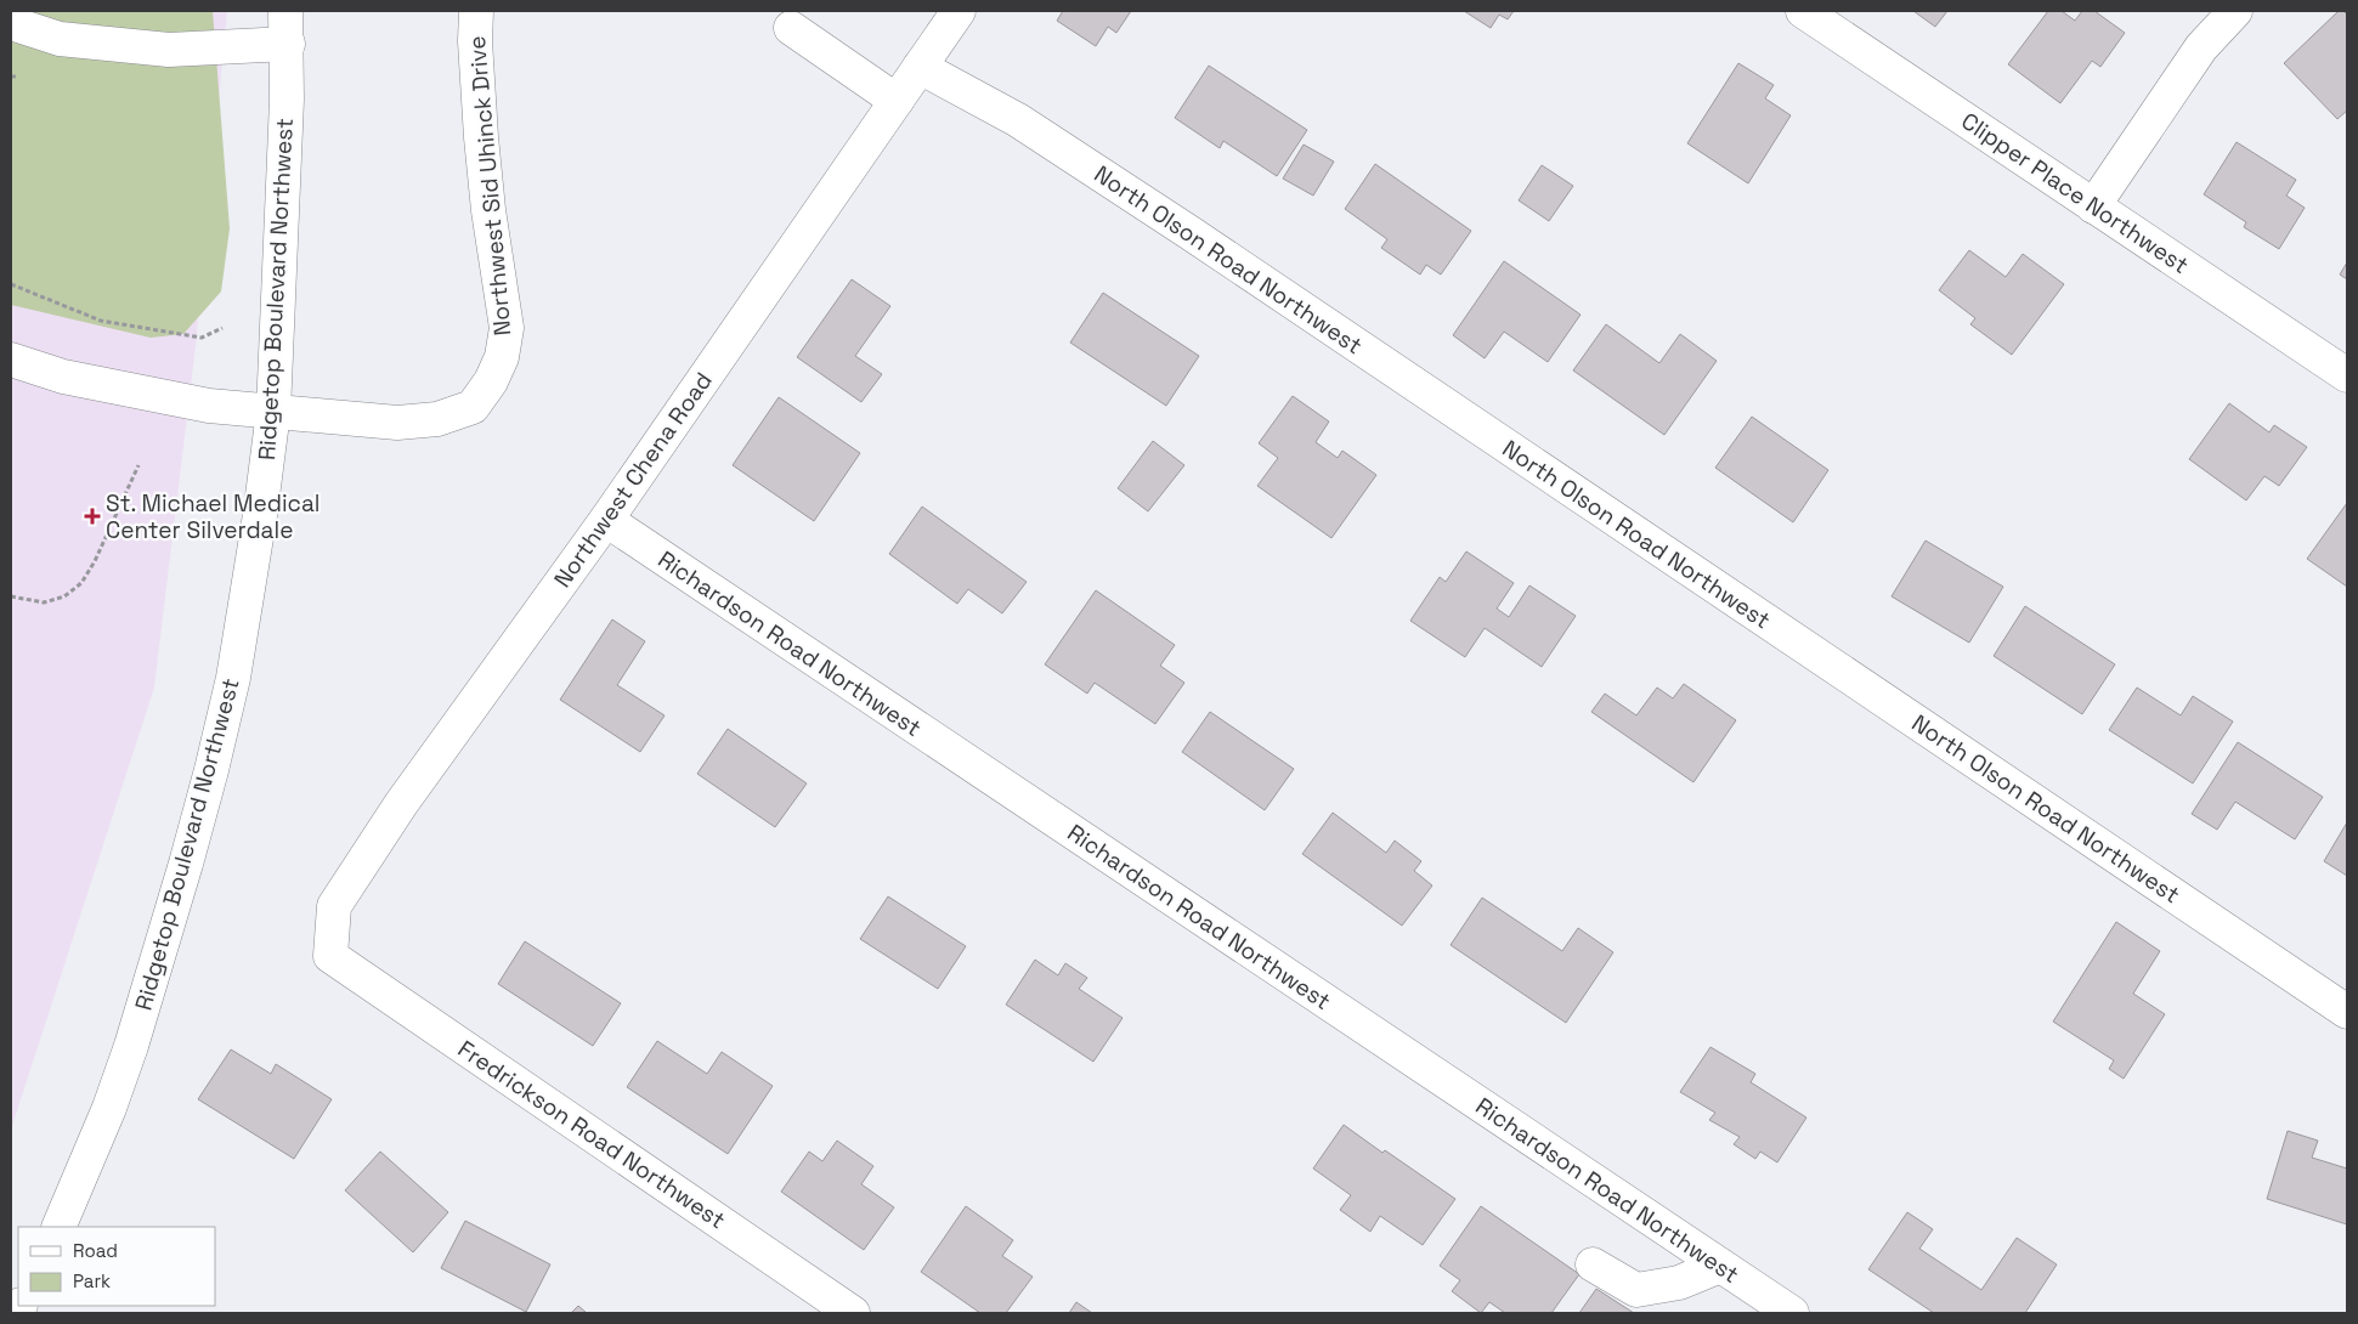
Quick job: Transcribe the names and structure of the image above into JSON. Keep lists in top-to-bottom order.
{
  "streets": {
    "street": [
      "Northwest Sid Uhinck Drive",
      "Clipper Place Northwest",
      "North Olson Road Northwest",
      "Ridgetop Boulevard Northwest",
      "Northwest Chena Road",
      "Richardson Road Northwest",
      "Fredrickson Road Northwest"
    ]
  },
  "crossings": [
    ["Northwest Sid Uhinck Drive", "Ridgetop Boulevard Northwest"],
    ["North Olson Road Northwest", "Northwest Chena Road"],
    ["Northwest Chena Road", "Richardson Road Northwest"],
    ["Northwest Chena Road", "Fredrickson Road Northwest"]
  ],
  "places": {
    "health": ["St. Michael Medical Center Silverdale"]
  },
  "legend": ["Road", "Park"]
}
